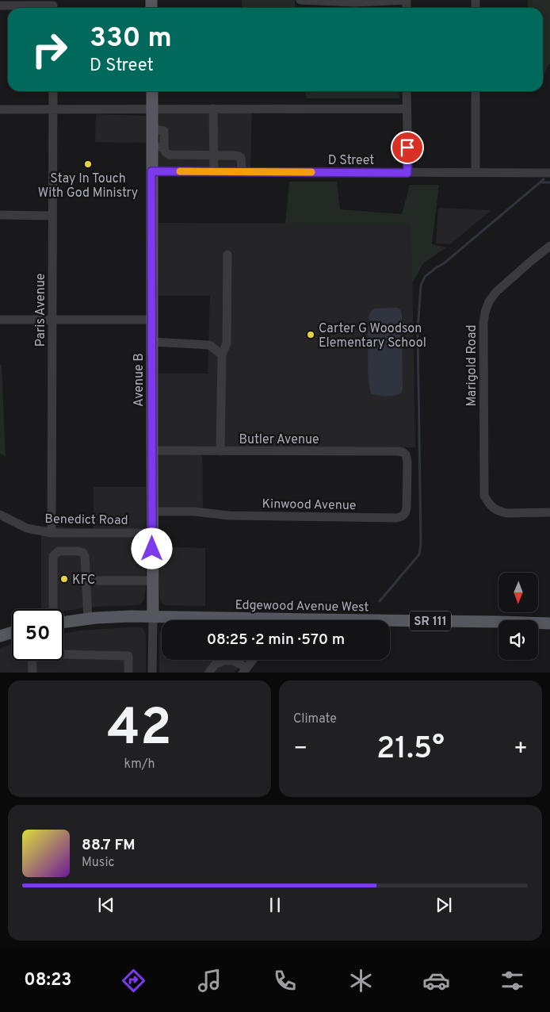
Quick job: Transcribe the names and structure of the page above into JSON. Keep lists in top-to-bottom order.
{
  "streets": {
    "main road": ["Avenue B", "Edgewood Avenue West", "SR 111"],
    "street": [
      "D Street",
      "Paris Avenue",
      "Marigold Road",
      "Butler Avenue",
      "Kinwood Avenue",
      "Benedict Road"
    ]
  },
  "crossings": [
    ["D Street", "Avenue B"],
    ["Paris Avenue", "Benedict Road"],
    ["Avenue B", "Butler Avenue"],
    ["Avenue B", "Kinwood Avenue"],
    ["Avenue B", "Benedict Road"],
    ["Avenue B", "Edgewood Avenue West"],
    ["Butler Avenue", "Kinwood Avenue"]
  ],
  "places": ["Stay In Touch With God Ministry", "Carter G Woodson Elementary School", "KFC"],
  "north": "bottom",
  "page": {
    "turn": ["330 m", "D Street"],
    "limit": "50",
    "trip": "08:25 · 2 min · 570 m",
    "tile": [
      ["42", "km/h"],
      "Climate"
    ],
    "heat": ["−", "21.5°", "+"],
    "song": ["88.7 FM", "Music"],
    "tabs": "08:23"
  }
}
